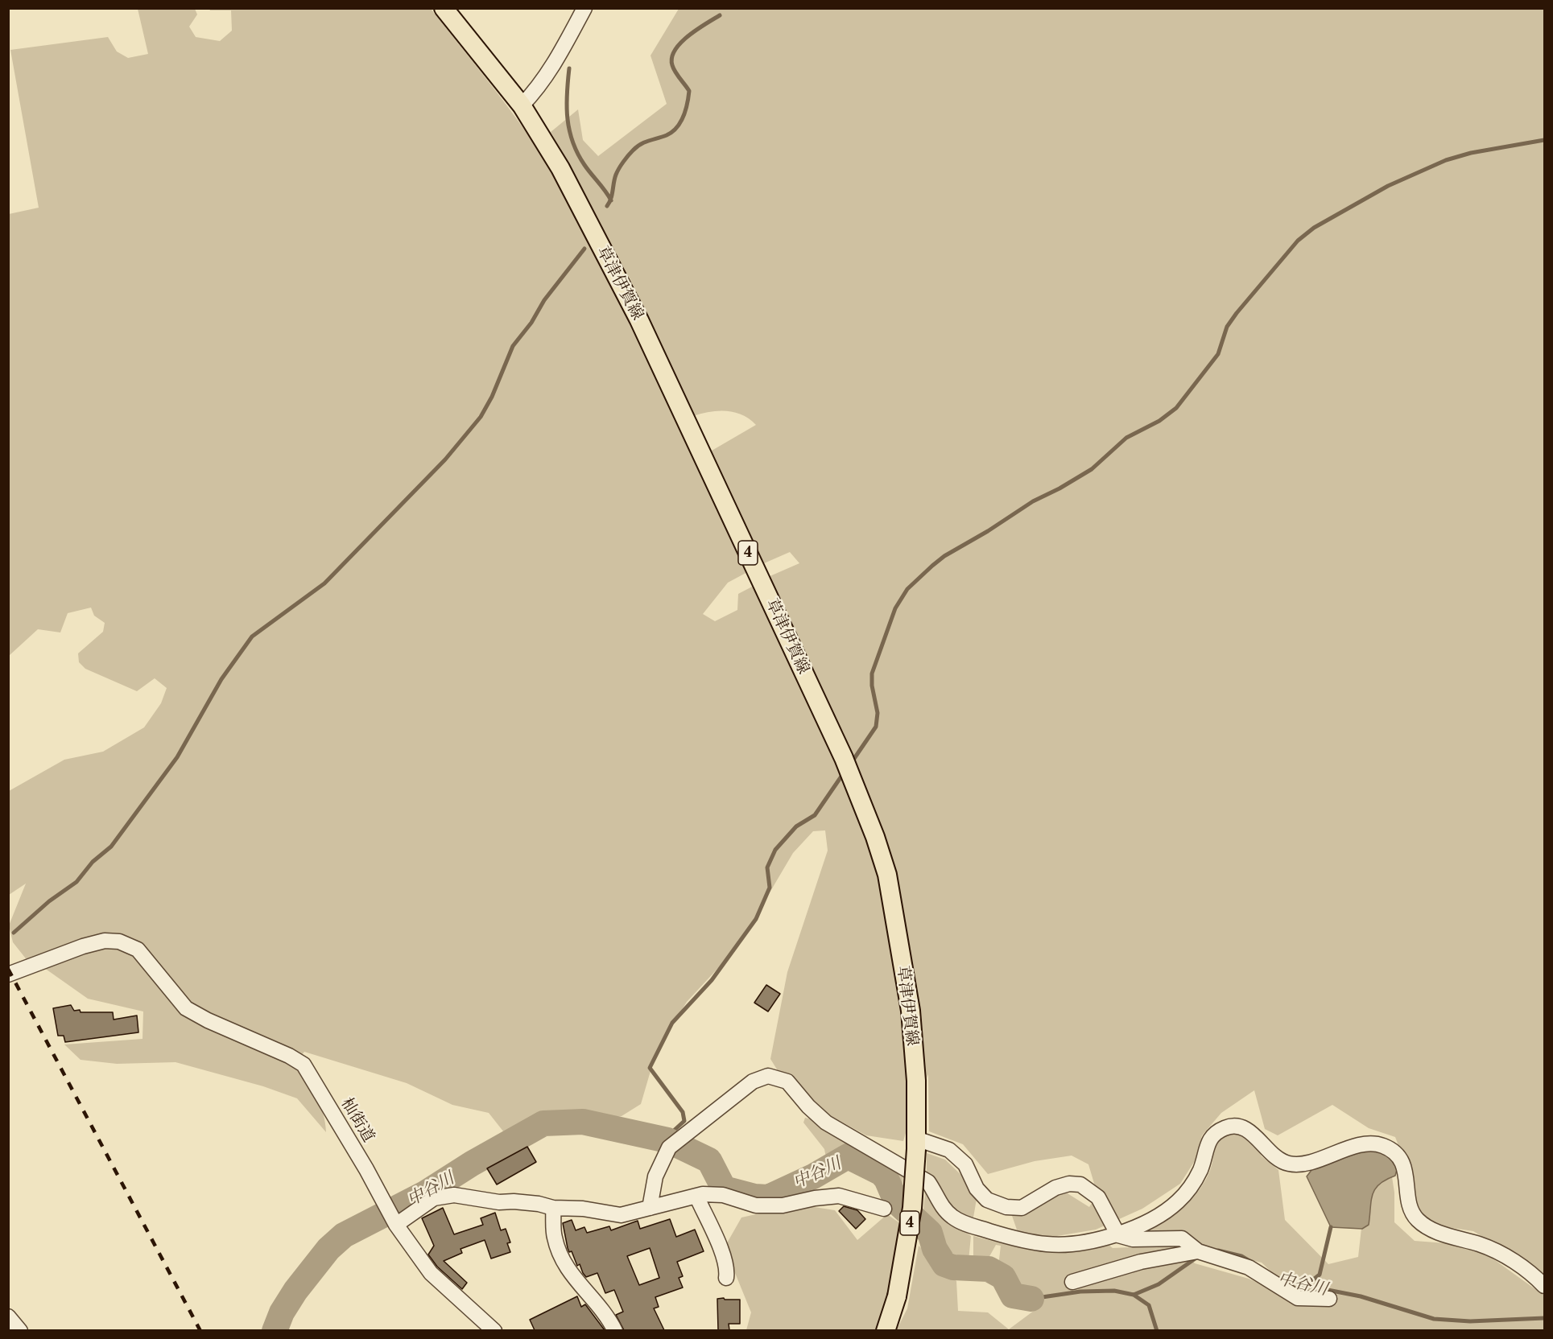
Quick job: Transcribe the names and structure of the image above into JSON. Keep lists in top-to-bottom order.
{
  "streets": {
    "main road": ["草津伊賀線", "4"],
    "street": ["杣街道"]
  },
  "water": ["中谷川"]
}
